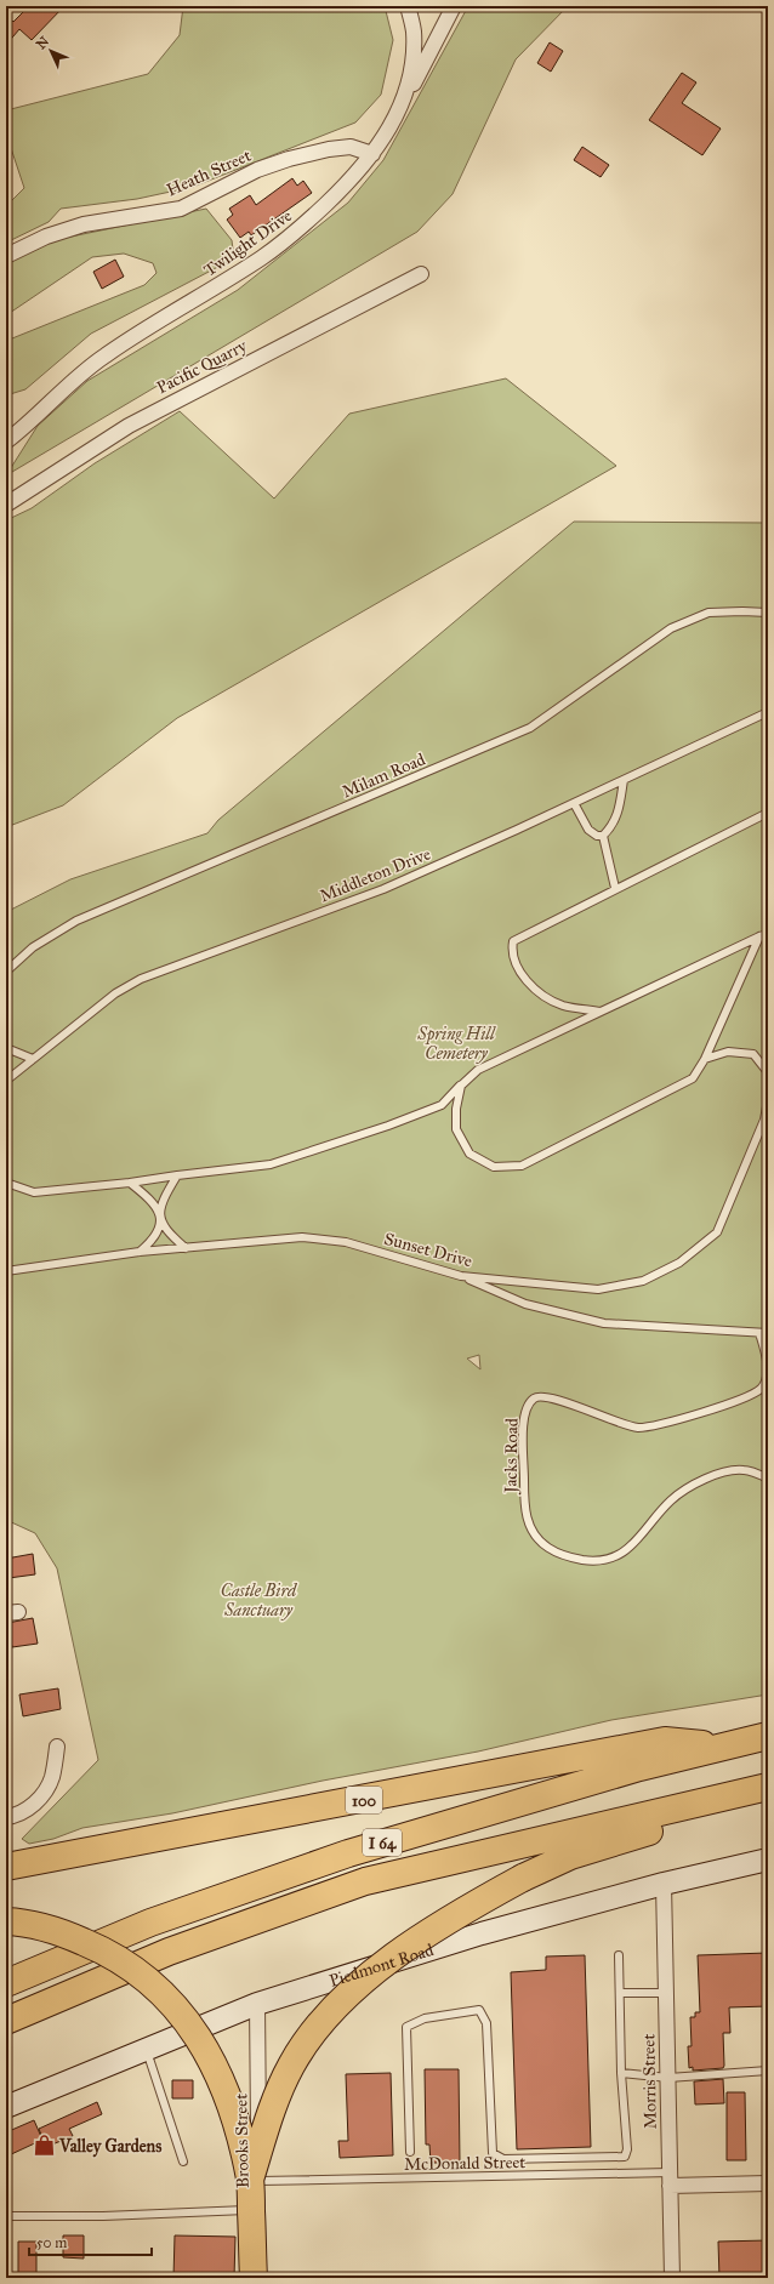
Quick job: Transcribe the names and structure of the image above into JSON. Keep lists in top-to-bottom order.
{
  "streets": {
    "highway": ["100", "I 64"],
    "street": [
      "Heath Street",
      "Twilight Drive",
      "Pacific Quarry",
      "Piedmont Road",
      "Morris Street",
      "Brooks Street"
    ],
    "lane": [
      "Milam Road",
      "Middleton Drive",
      "Sunset Drive",
      "Jacks Road",
      "McDonald Street"
    ]
  },
  "crossings": [
    ["Heath Street", "Twilight Drive"],
    ["Sunset Drive", "Jacks Road"],
    ["100", "I 64"],
    ["Piedmont Road", "Morris Street"],
    ["Piedmont Road", "Brooks Street"],
    ["Morris Street", "McDonald Street"],
    ["Brooks Street", "McDonald Street"]
  ],
  "parks": ["Spring Hill Cemetery", "Castle Bird Sanctuary"],
  "places": {
    "shop": ["Valley Gardens"]
  },
  "scale_bar": "50 m",
  "north": "top left"
}
